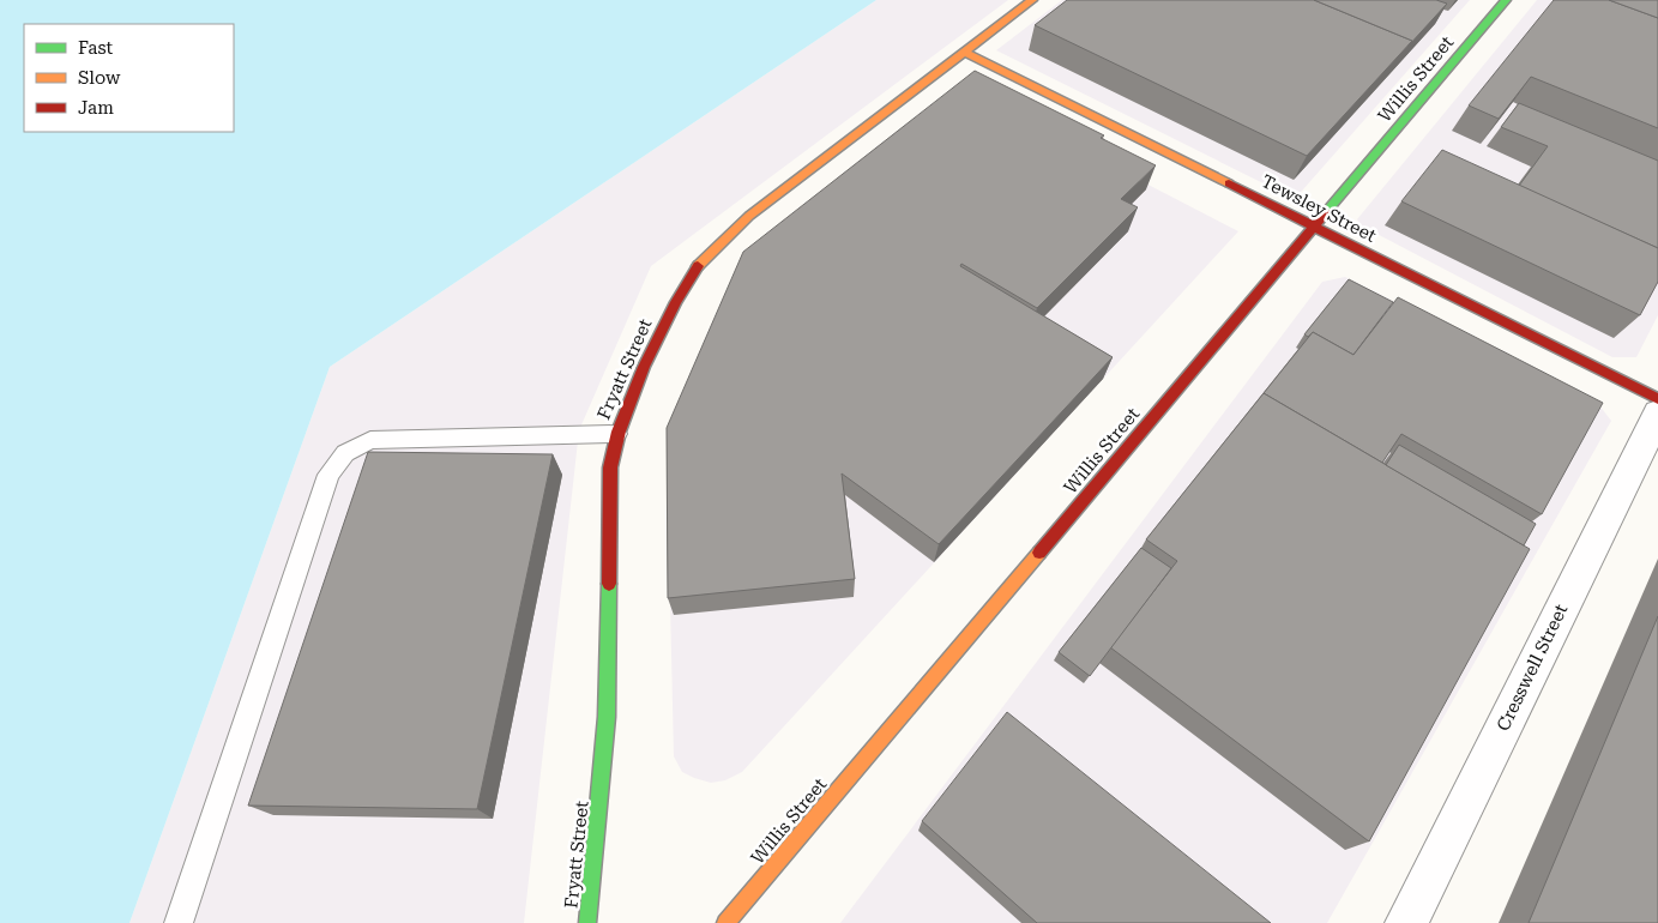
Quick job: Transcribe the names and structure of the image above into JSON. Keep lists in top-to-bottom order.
{
  "streets": {
    "street": [
      "Willis Street",
      "Tewsley Street",
      "Fryatt Street",
      "Cresswell Street"
    ]
  },
  "crossings": [
    ["Willis Street", "Tewsley Street"],
    ["Tewsley Street", "Fryatt Street"]
  ],
  "legend": ["Fast", "Slow", "Jam"]
}
